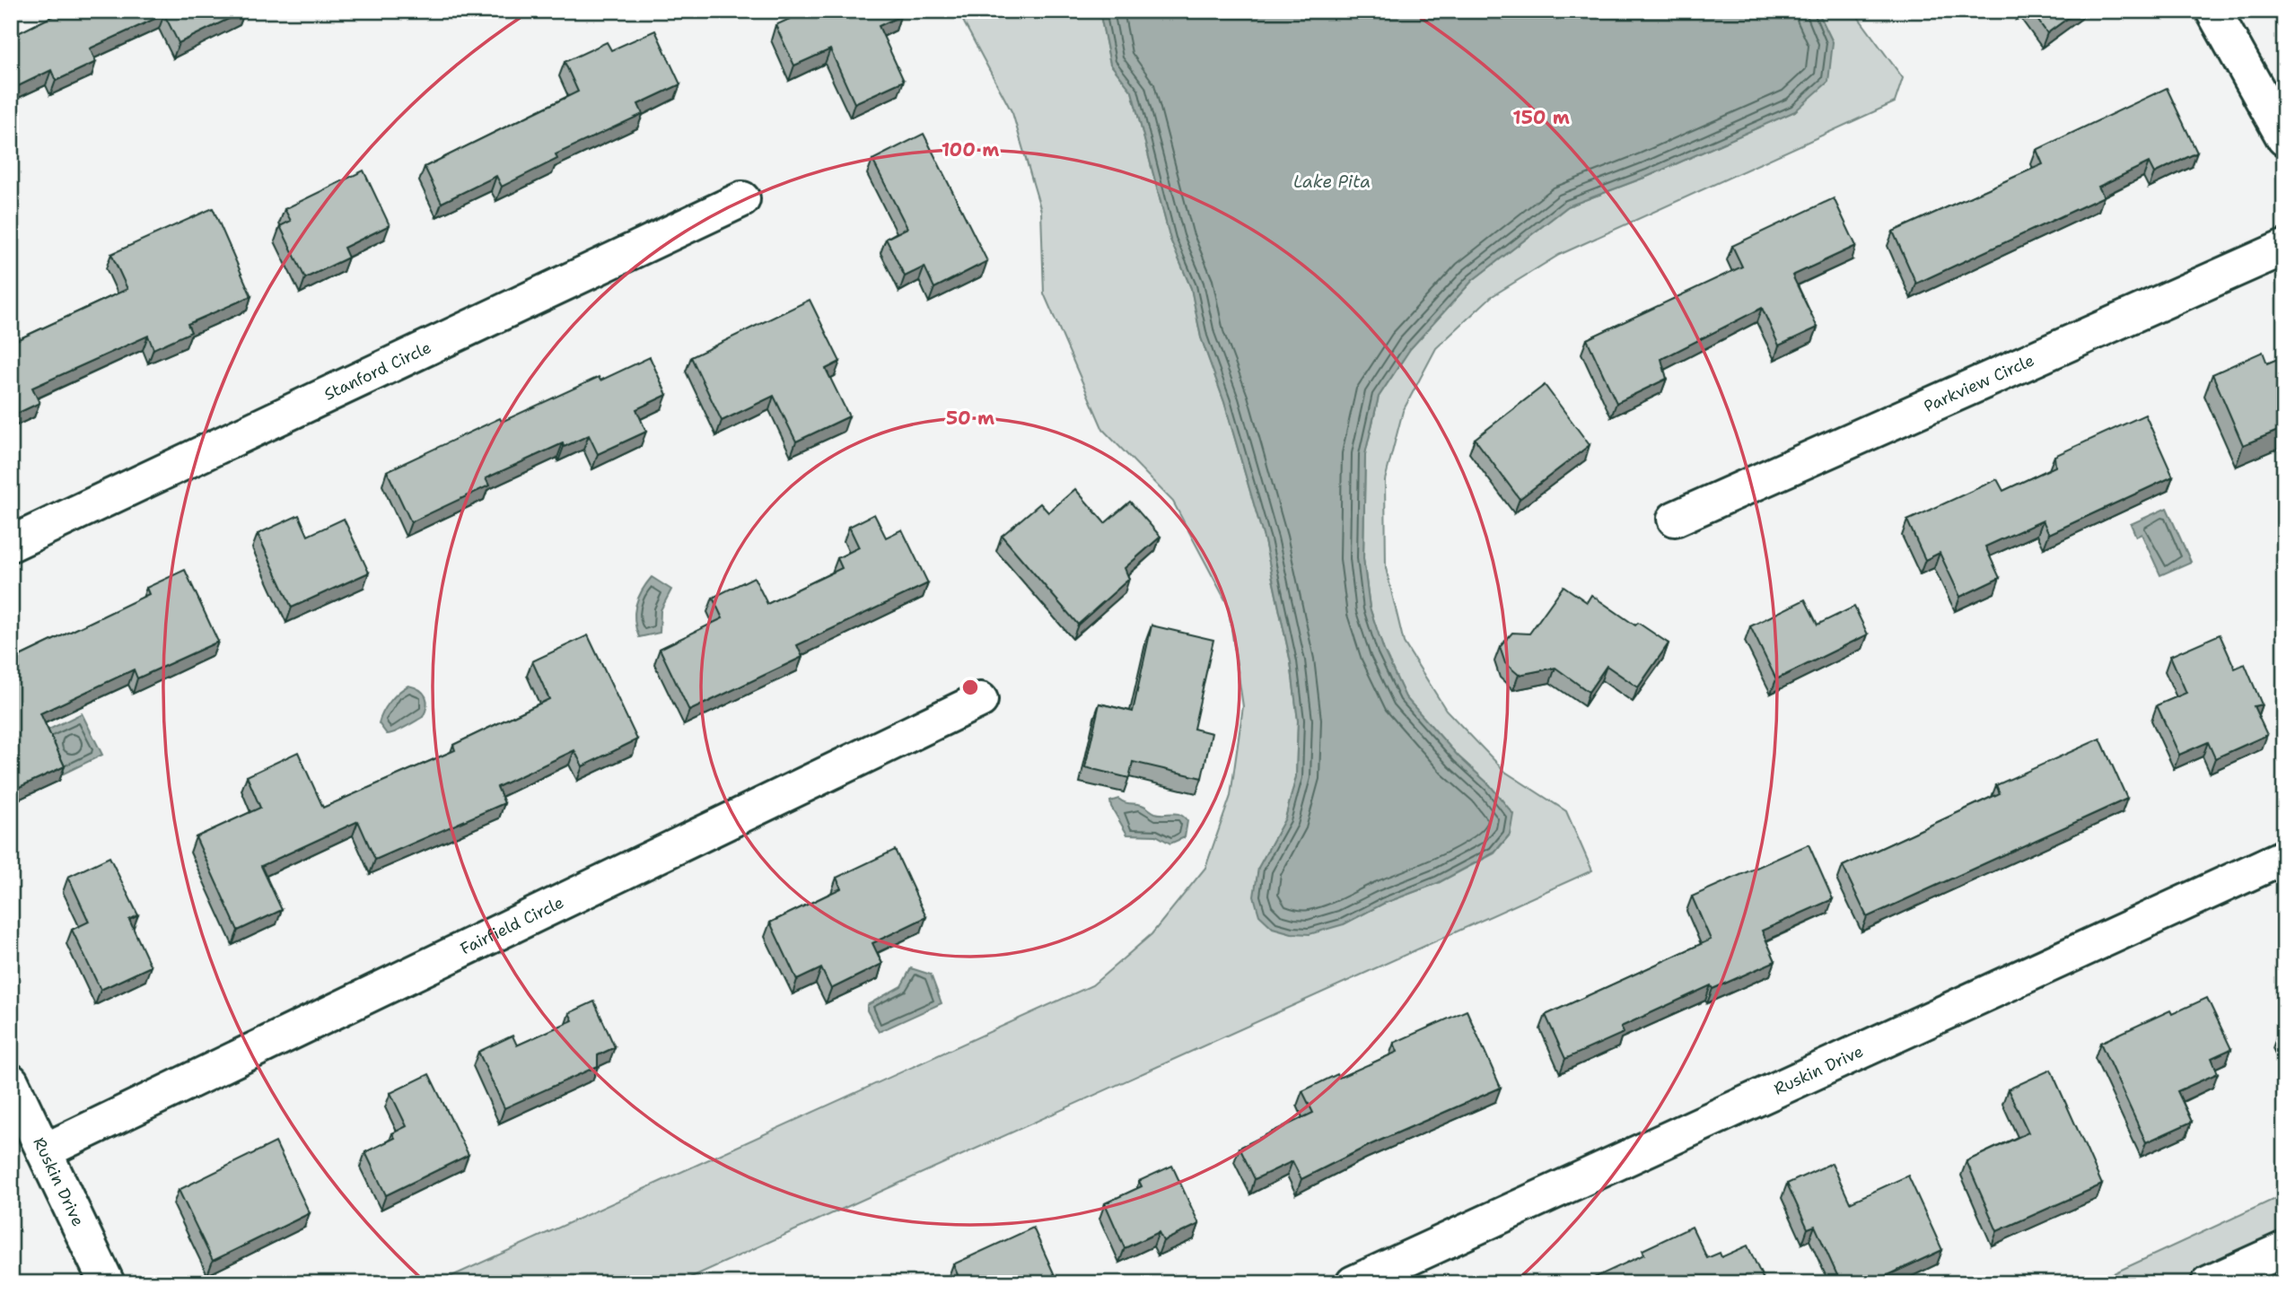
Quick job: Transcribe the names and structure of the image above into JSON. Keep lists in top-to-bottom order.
{
  "streets": {
    "street": [
      "Stanford Circle",
      "Parkview Circle",
      "Fairfield Circle",
      "Ruskin Drive"
    ]
  },
  "crossings": [
    ["Fairfield Circle", "Ruskin Drive"]
  ],
  "water": ["Lake Pita"],
  "rings": ["150 m", "100 m", "50 m"]
}
